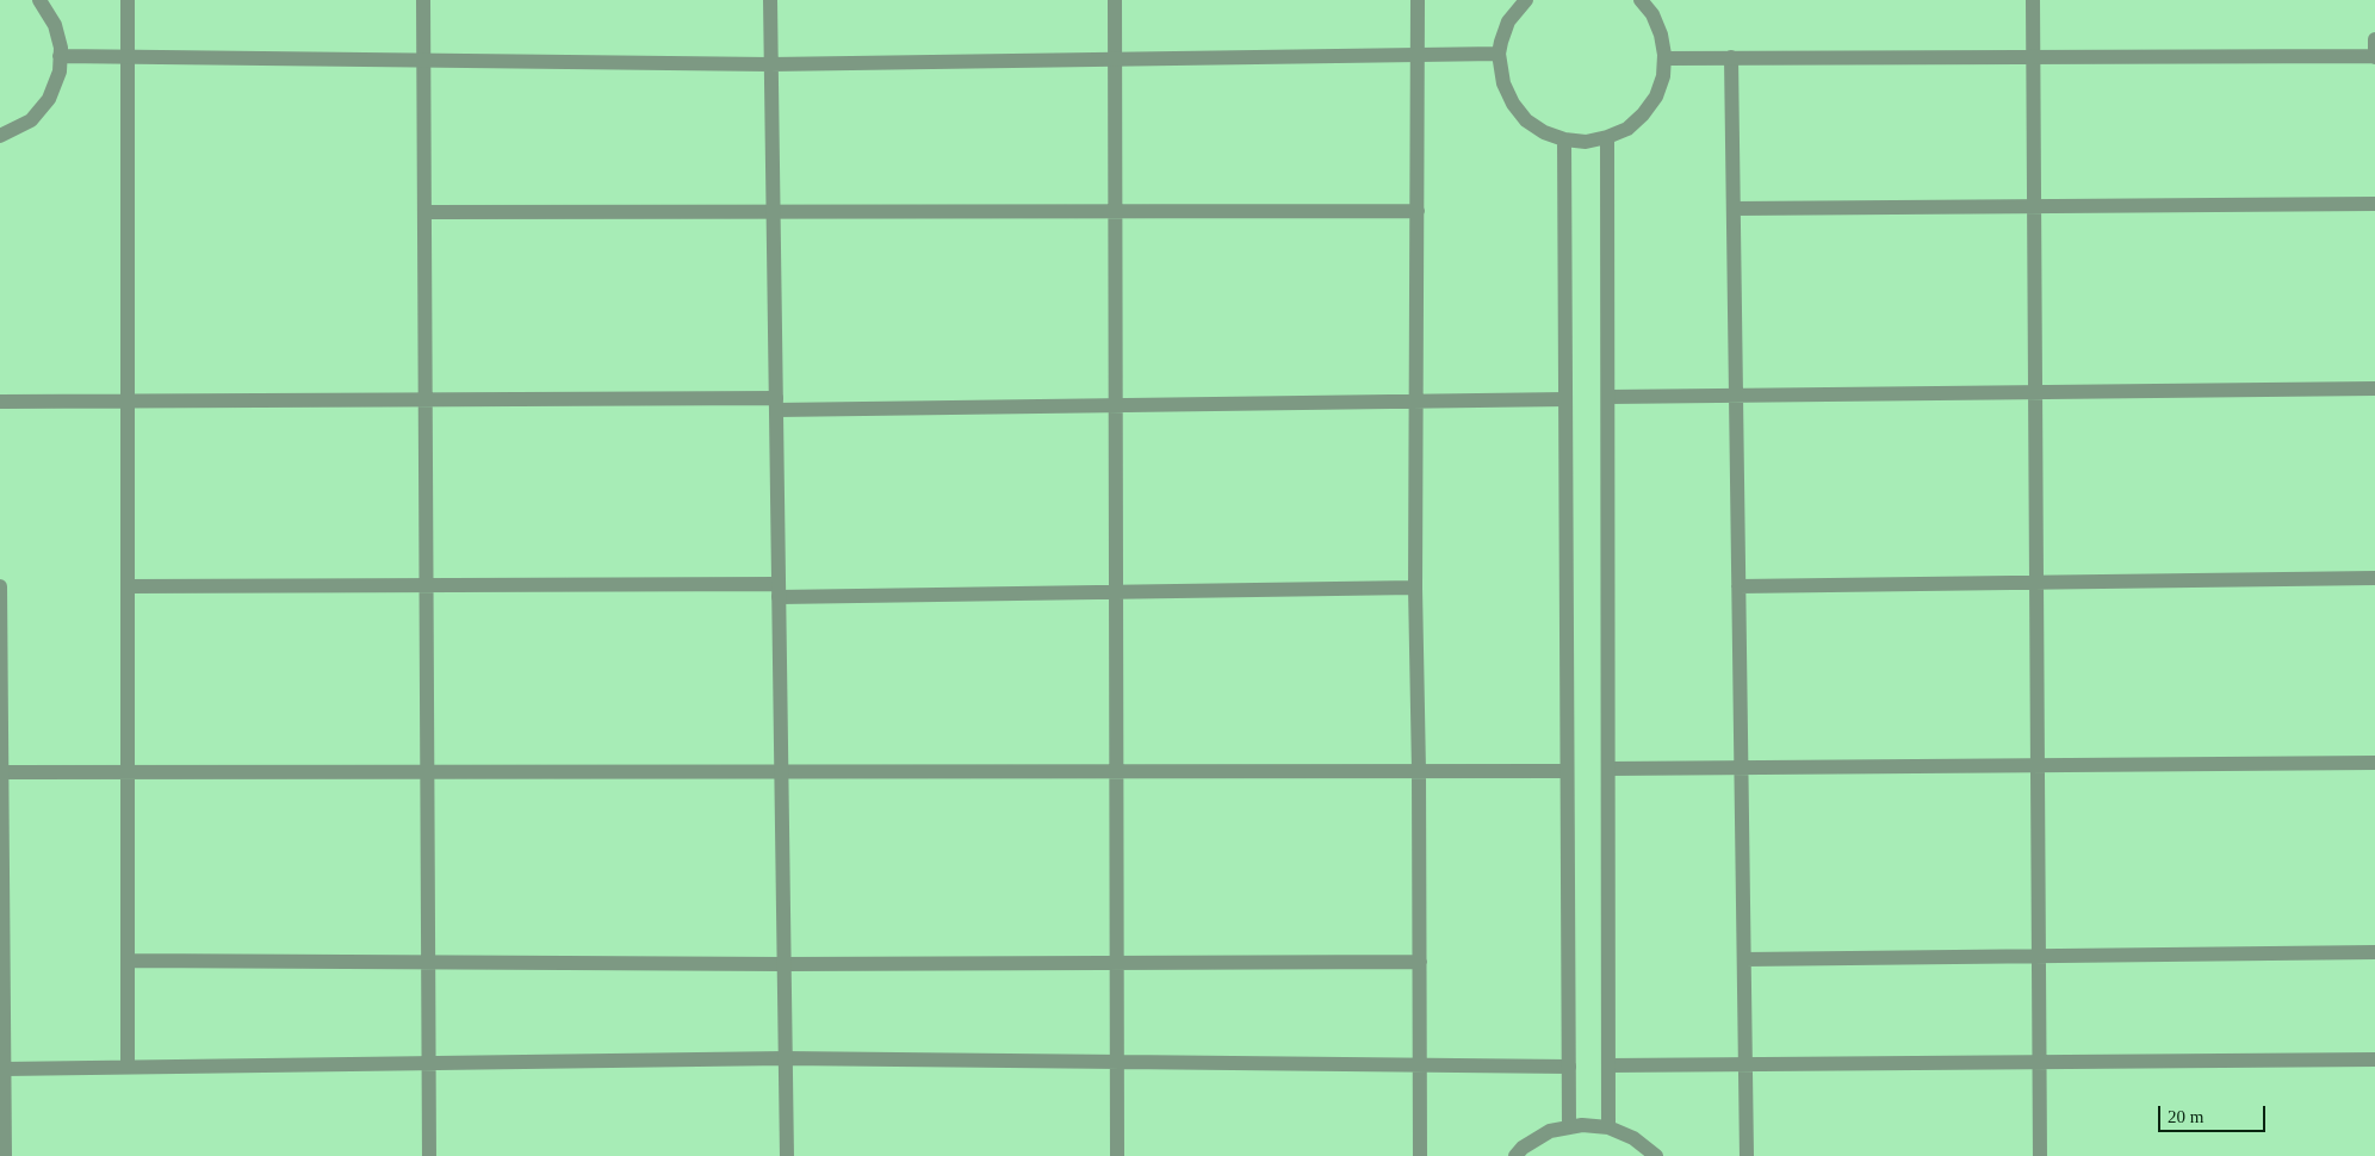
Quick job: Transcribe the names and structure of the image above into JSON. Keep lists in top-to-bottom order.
{
  "scale_bar": "20 m"
}
